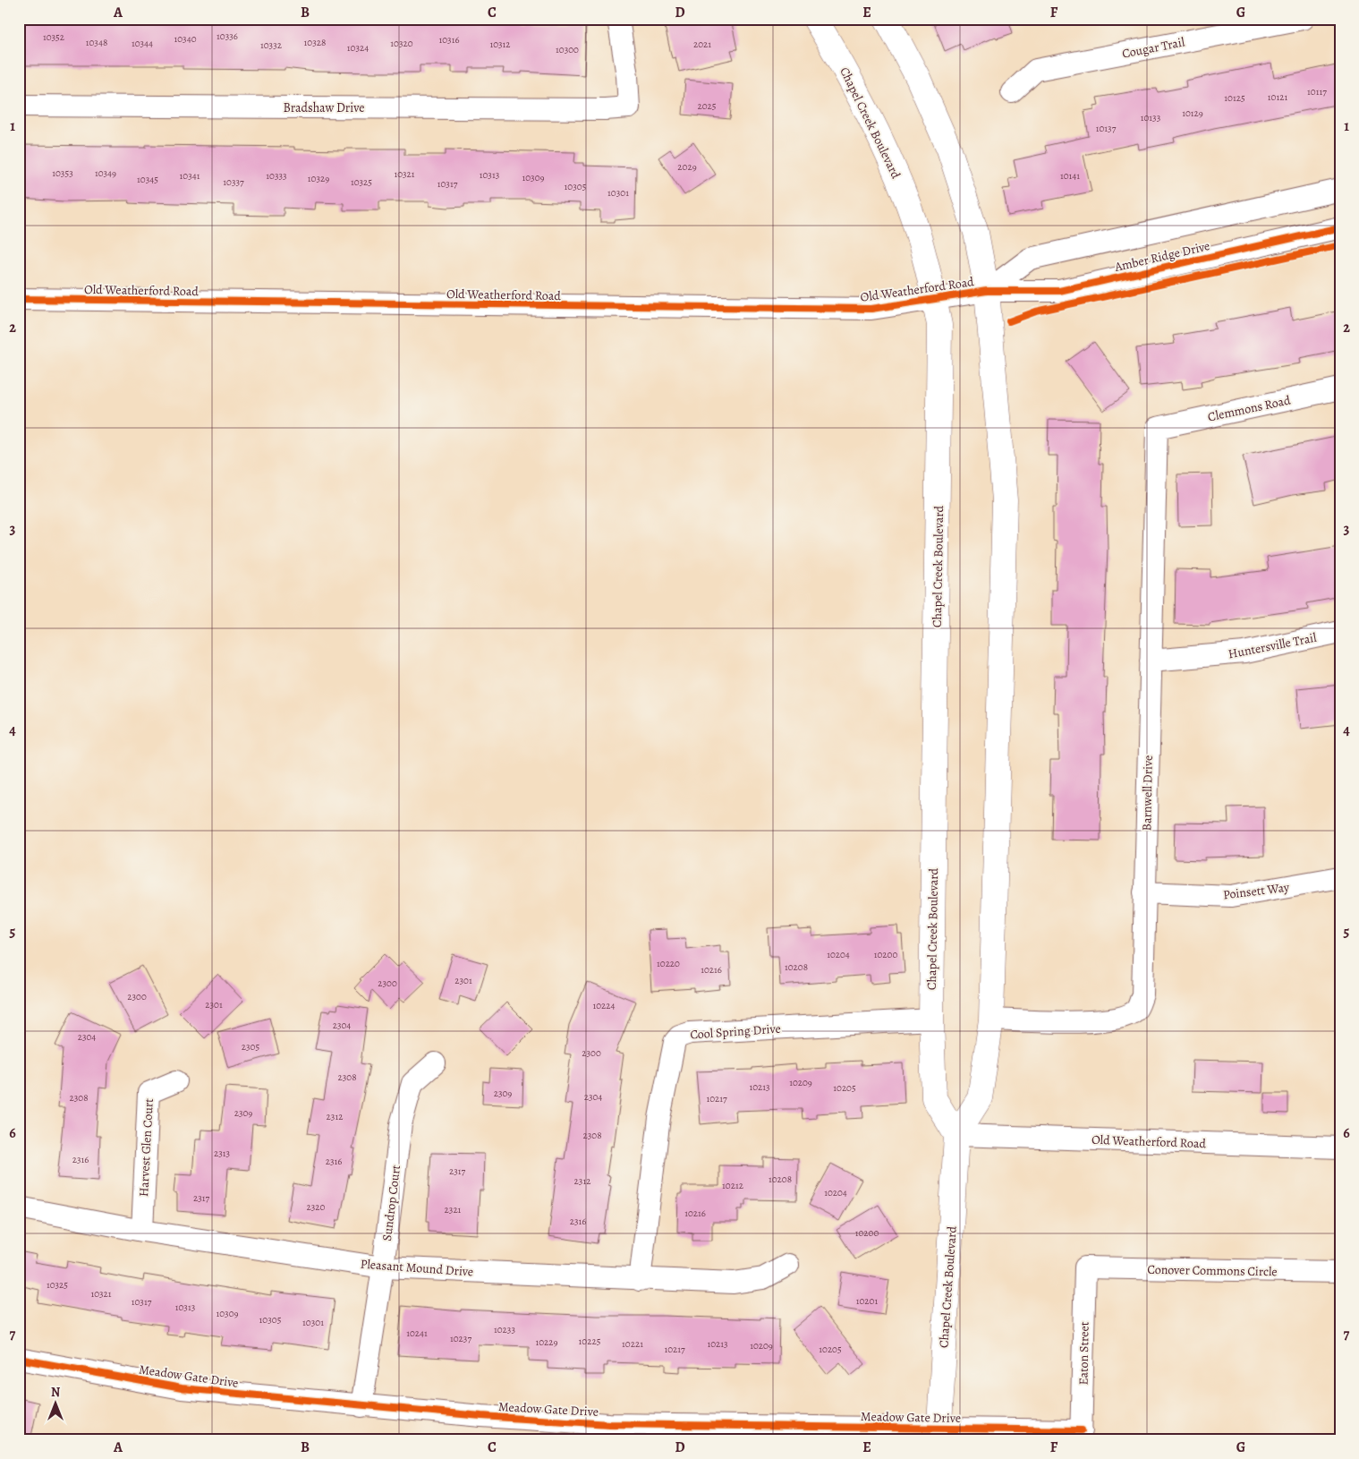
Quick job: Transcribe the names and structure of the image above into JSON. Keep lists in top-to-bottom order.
{
  "streets": {
    "main road": ["Chapel Creek Boulevard"],
    "street": [
      "Cougar Trail",
      "Bradshaw Drive",
      "Amber Ridge Drive",
      "Old Weatherford Road",
      "Clemmons Road",
      "Huntersville Trail",
      "Barnwell Drive",
      "Poinsett Way",
      "Cool Spring Drive",
      "Harvest Glen Court",
      "Sundrop Court",
      "Pleasant Mound Drive",
      "Conover Commons Circle",
      "Eaton Street",
      "Meadow Gate Drive"
    ]
  },
  "crossings": [
    ["Chapel Creek Boulevard", "Amber Ridge Drive"],
    ["Chapel Creek Boulevard", "Old Weatherford Road"],
    ["Chapel Creek Boulevard", "Barnwell Drive"],
    ["Chapel Creek Boulevard", "Cool Spring Drive"],
    ["Chapel Creek Boulevard", "Meadow Gate Drive"],
    ["Amber Ridge Drive", "Old Weatherford Road"],
    ["Clemmons Road", "Barnwell Drive"],
    ["Huntersville Trail", "Barnwell Drive"],
    ["Barnwell Drive", "Poinsett Way"],
    ["Cool Spring Drive", "Pleasant Mound Drive"],
    ["Harvest Glen Court", "Pleasant Mound Drive"],
    ["Sundrop Court", "Pleasant Mound Drive"],
    ["Sundrop Court", "Meadow Gate Drive"],
    ["Conover Commons Circle", "Eaton Street"],
    ["Eaton Street", "Meadow Gate Drive"]
  ],
  "house_numbers": [
    "10336",
    "10352",
    "10340",
    "10316",
    "10348",
    "10328",
    "10344",
    "10320",
    "10312",
    "2021",
    "10332",
    "10324",
    "10300",
    "10117",
    "10121",
    "10125",
    "2025",
    "10129",
    "10133",
    "10137",
    "2029",
    "10353",
    "10349",
    "10321",
    "10313",
    "10341",
    "10333",
    "10141",
    "10309",
    "10329",
    "10345",
    "10337",
    "10325",
    "10317",
    "10305",
    "10301",
    "10204",
    "10200",
    "10220",
    "10208",
    "10216",
    "2301",
    "2300",
    "2300",
    "2301",
    "10224",
    "2304",
    "2304",
    "2305",
    "2300",
    "2308",
    "10209",
    "10213",
    "10205",
    "2309",
    "2304",
    "2308",
    "10217",
    "2309",
    "2312",
    "2308",
    "2313",
    "2316",
    "2316",
    "2317",
    "10208",
    "2312",
    "10212",
    "10204",
    "2317",
    "2320",
    "2321",
    "10216",
    "2316",
    "10200",
    "10325",
    "10321",
    "10201",
    "10317",
    "10313",
    "10309",
    "10305",
    "10301",
    "10233",
    "10241",
    "10237",
    "10225",
    "10229",
    "10221",
    "10213",
    "10209",
    "10217",
    "10205"
  ],
  "north": "top",
  "grid": {
    "columns": [
      "A",
      "B",
      "C",
      "D",
      "E",
      "F",
      "G"
    ],
    "rows": [
      "1",
      "2",
      "3",
      "4",
      "5",
      "6",
      "7"
    ]
  }
}
